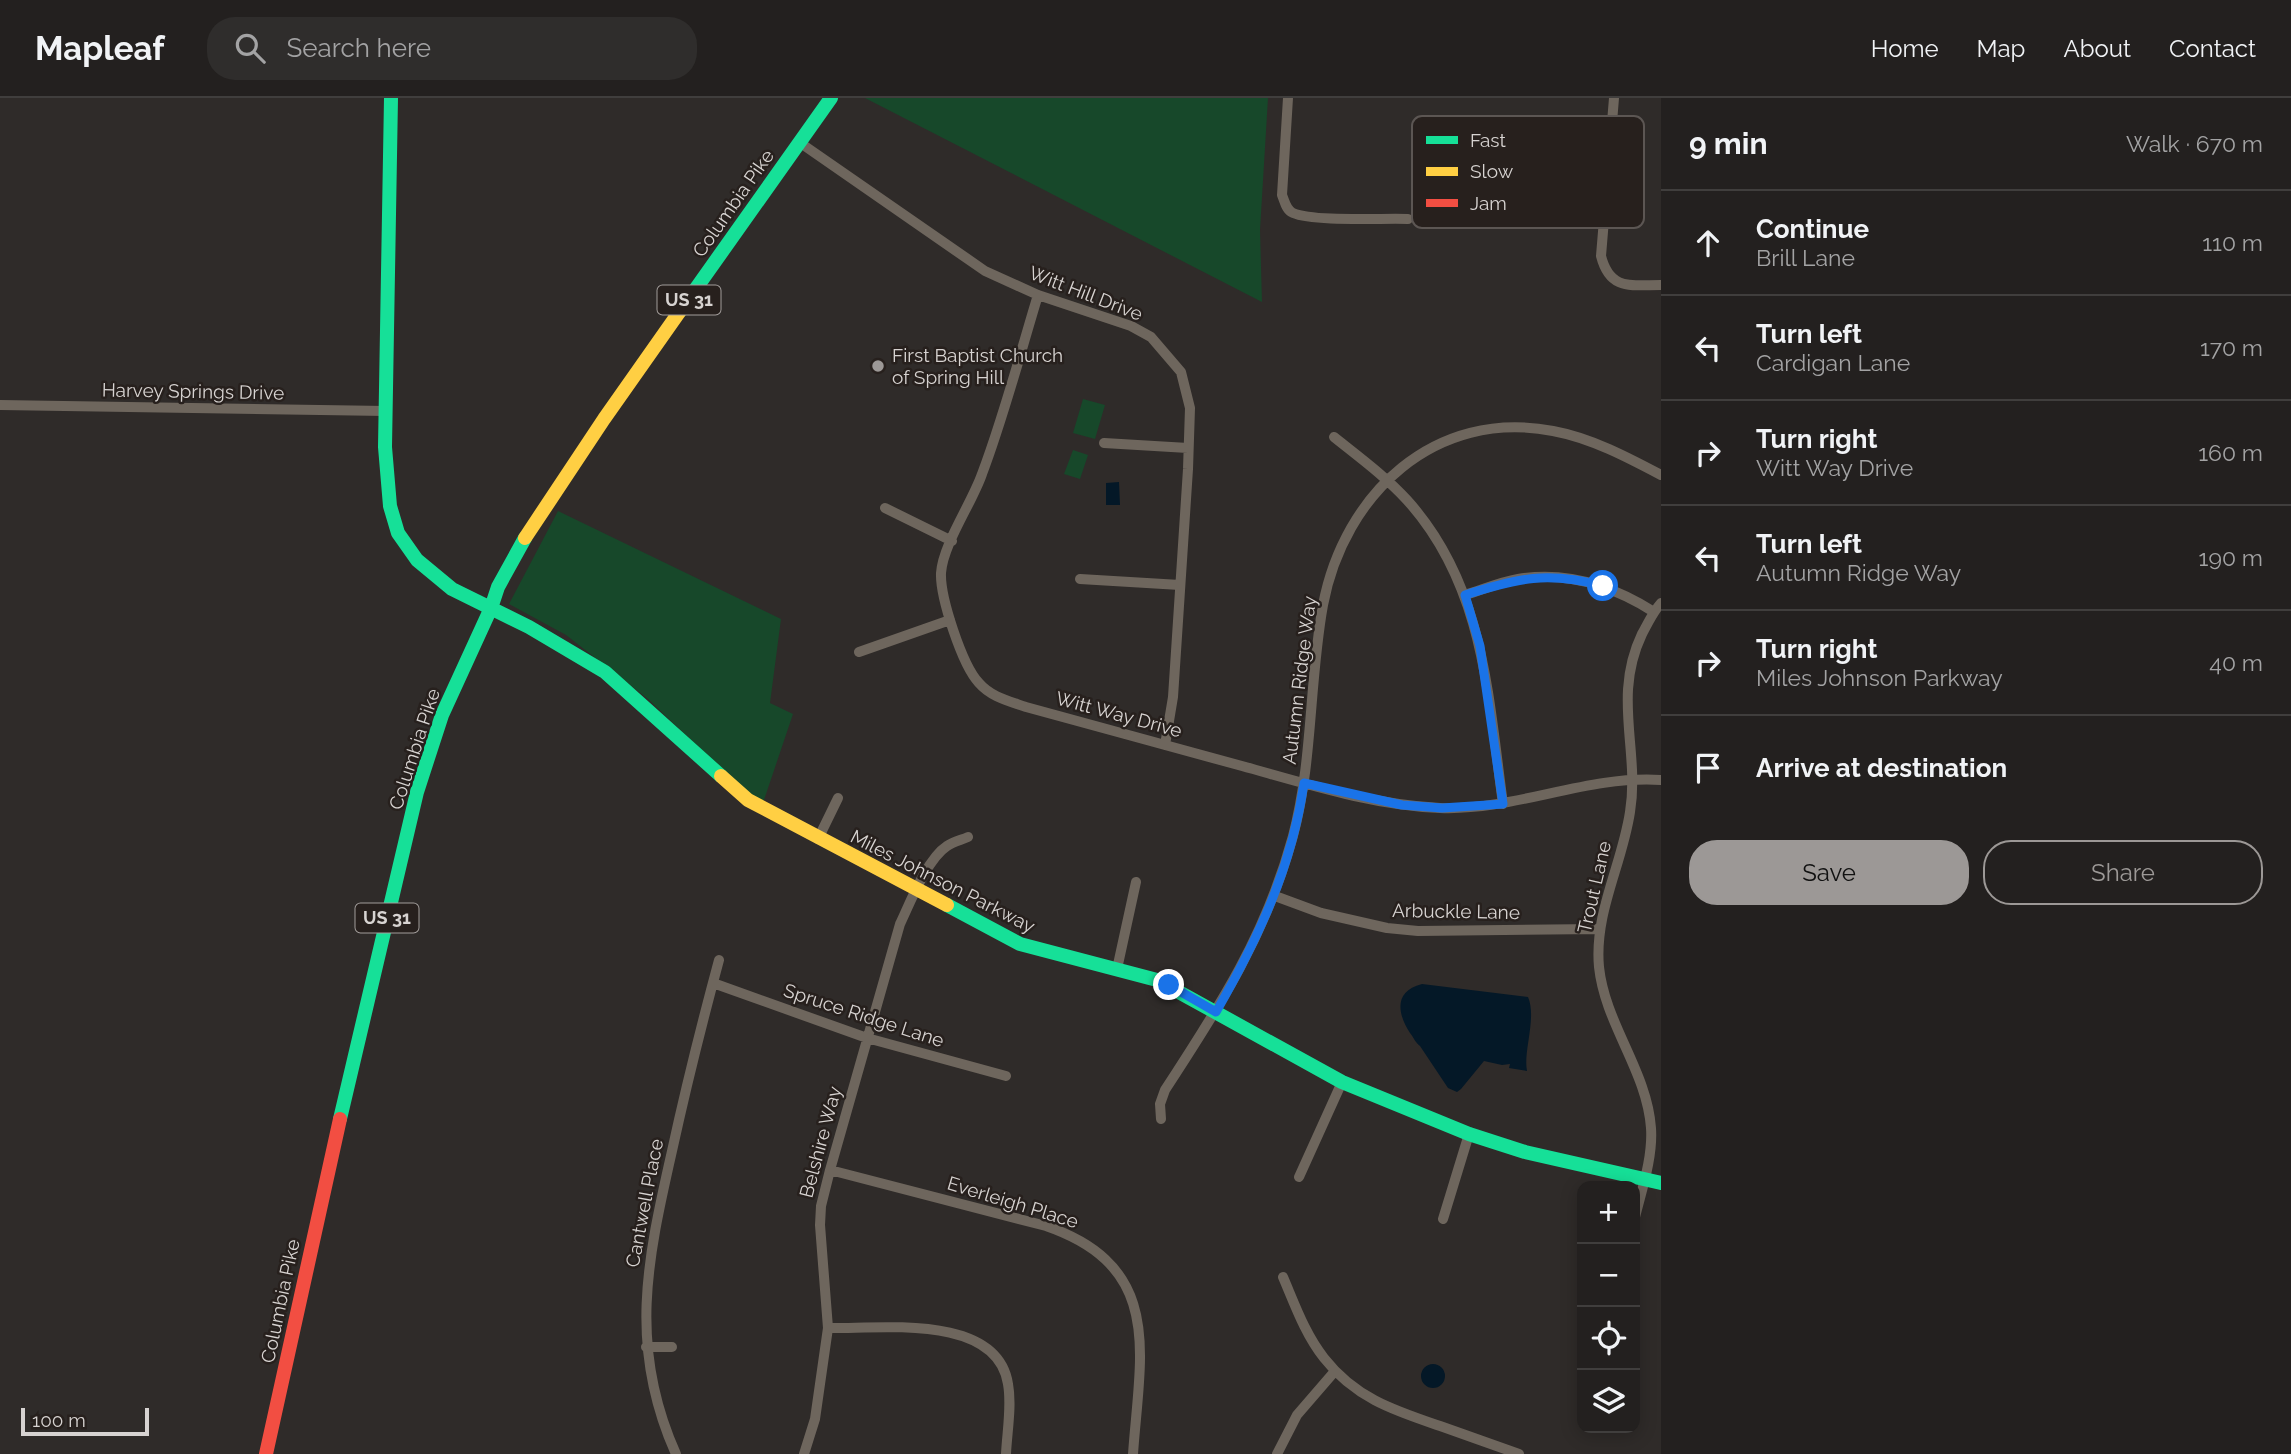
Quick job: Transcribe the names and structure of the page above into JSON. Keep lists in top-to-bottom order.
{
  "streets": {
    "main road": ["Columbia Pike", "US 31", "Miles Johnson Parkway"],
    "street": [
      "Witt Hill Drive",
      "Harvey Springs Drive",
      "Autumn Ridge Way",
      "Witt Way Drive",
      "Trout Lane",
      "Arbuckle Lane",
      "Spruce Ridge Lane",
      "Belshire Way",
      "Everleigh Place",
      "Cantwell Place"
    ]
  },
  "crossings": [
    ["Columbia Pike", "Witt Hill Drive"],
    ["Columbia Pike", "US 31"],
    ["Columbia Pike", "Miles Johnson Parkway"],
    ["Witt Hill Drive", "US 31"],
    ["Witt Hill Drive", "Witt Way Drive"],
    ["Harvey Springs Drive", "Miles Johnson Parkway"],
    ["Autumn Ridge Way", "Witt Way Drive"],
    ["Autumn Ridge Way", "Miles Johnson Parkway"],
    ["Autumn Ridge Way", "Arbuckle Lane"],
    ["Witt Way Drive", "Trout Lane"],
    ["Miles Johnson Parkway", "Trout Lane"],
    ["Miles Johnson Parkway", "Belshire Way"],
    ["Trout Lane", "Arbuckle Lane"],
    ["Spruce Ridge Lane", "Belshire Way"],
    ["Spruce Ridge Lane", "Cantwell Place"],
    ["Belshire Way", "Everleigh Place"]
  ],
  "places": ["First Baptist Church of Spring Hill"],
  "legend": ["Fast", "Slow", "Jam"],
  "scale_bar": "100 m",
  "page": {
    "header": "Mapleaf",
    "search": "Search here",
    "nav": [
      "Home",
      "Map",
      "About",
      "Contact"
    ],
    "heading": ["9 min", "Walk · 670 m"],
    "list": [
      ["Continue", "Brill Lane", "110 m"],
      ["Turn left", "Cardigan Lane", "170 m"],
      ["Turn right", "Witt Way Drive", "160 m"],
      ["Turn left", "Autumn Ridge Way", "190 m"],
      ["Turn right", "Miles Johnson Parkway", "40 m"],
      "Arrive at destination"
    ],
    "buttons": ["Save", "Share"],
    "map_buttons": ["+", "−"],
    "scale": "100 m"
  }
}
